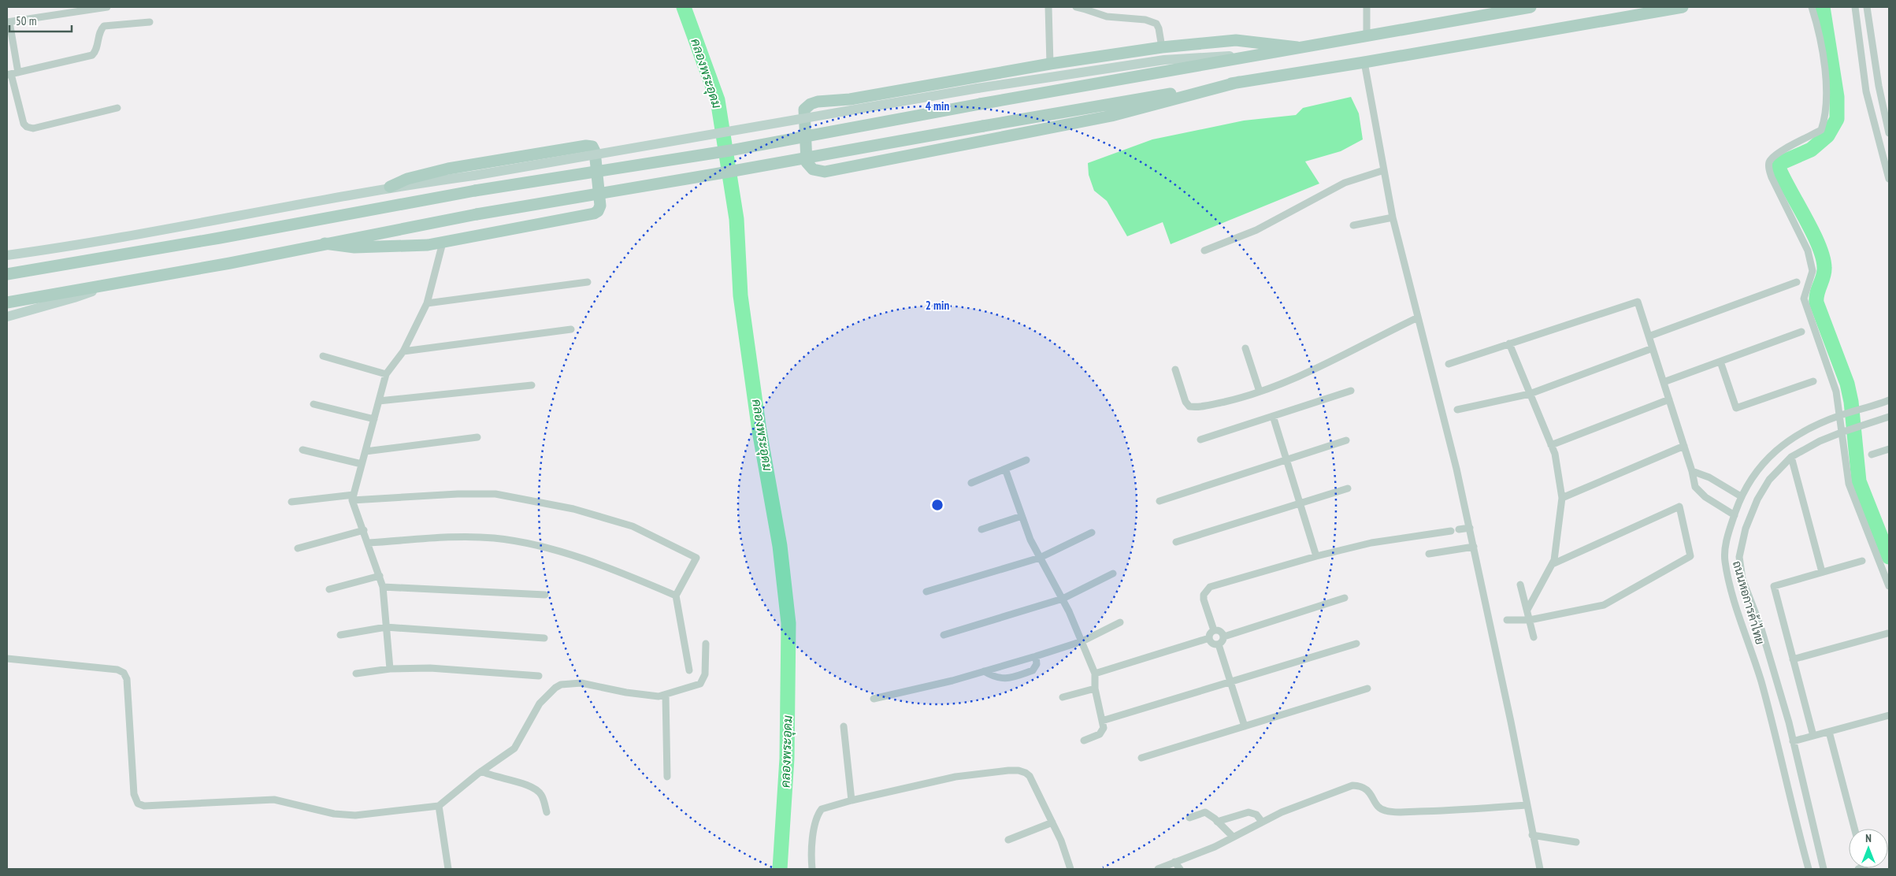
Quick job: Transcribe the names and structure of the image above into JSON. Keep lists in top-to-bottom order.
{
  "streets": {
    "street": ["ถนนหอการค้าไทย"]
  },
  "water": ["คลองพระอุดม"],
  "scale_bar": "50 m",
  "north": "top",
  "rings": ["4 min", "2 min"]
}
